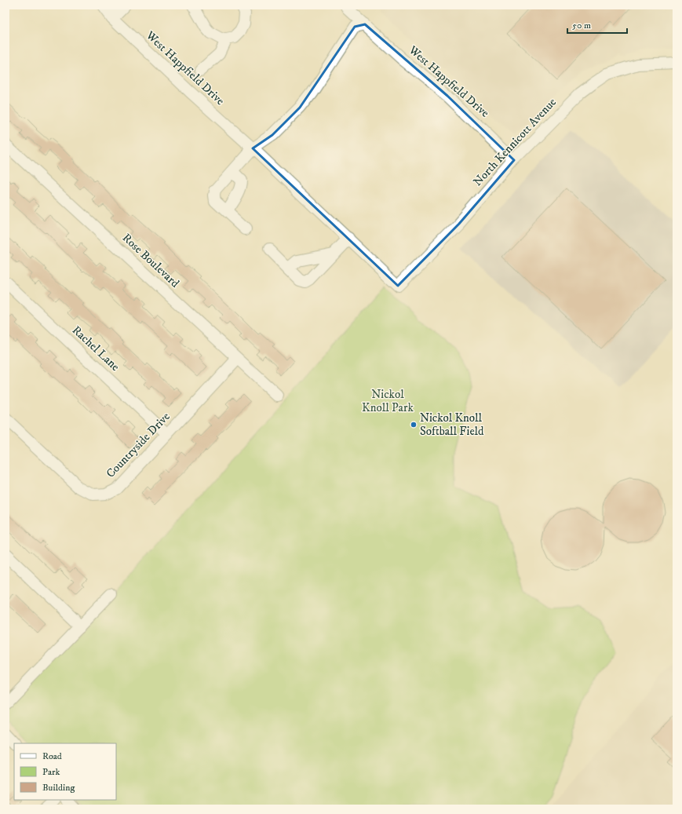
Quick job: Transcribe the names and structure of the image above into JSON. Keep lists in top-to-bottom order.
{
  "streets": {
    "street": [
      "West Happfield Drive",
      "North Kennicott Avenue",
      "Rose Boulevard",
      "Rachel Lane",
      "Countryside Drive"
    ]
  },
  "crossings": [
    ["West Happfield Drive", "North Kennicott Avenue"],
    ["Rose Boulevard", "Countryside Drive"],
    ["Rachel Lane", "Countryside Drive"]
  ],
  "parks": ["Nickol Knoll Park"],
  "places": ["Nickol Knoll Softball Field"],
  "legend": ["Road", "Park", "Building"],
  "scale_bar": "50 m"
}
